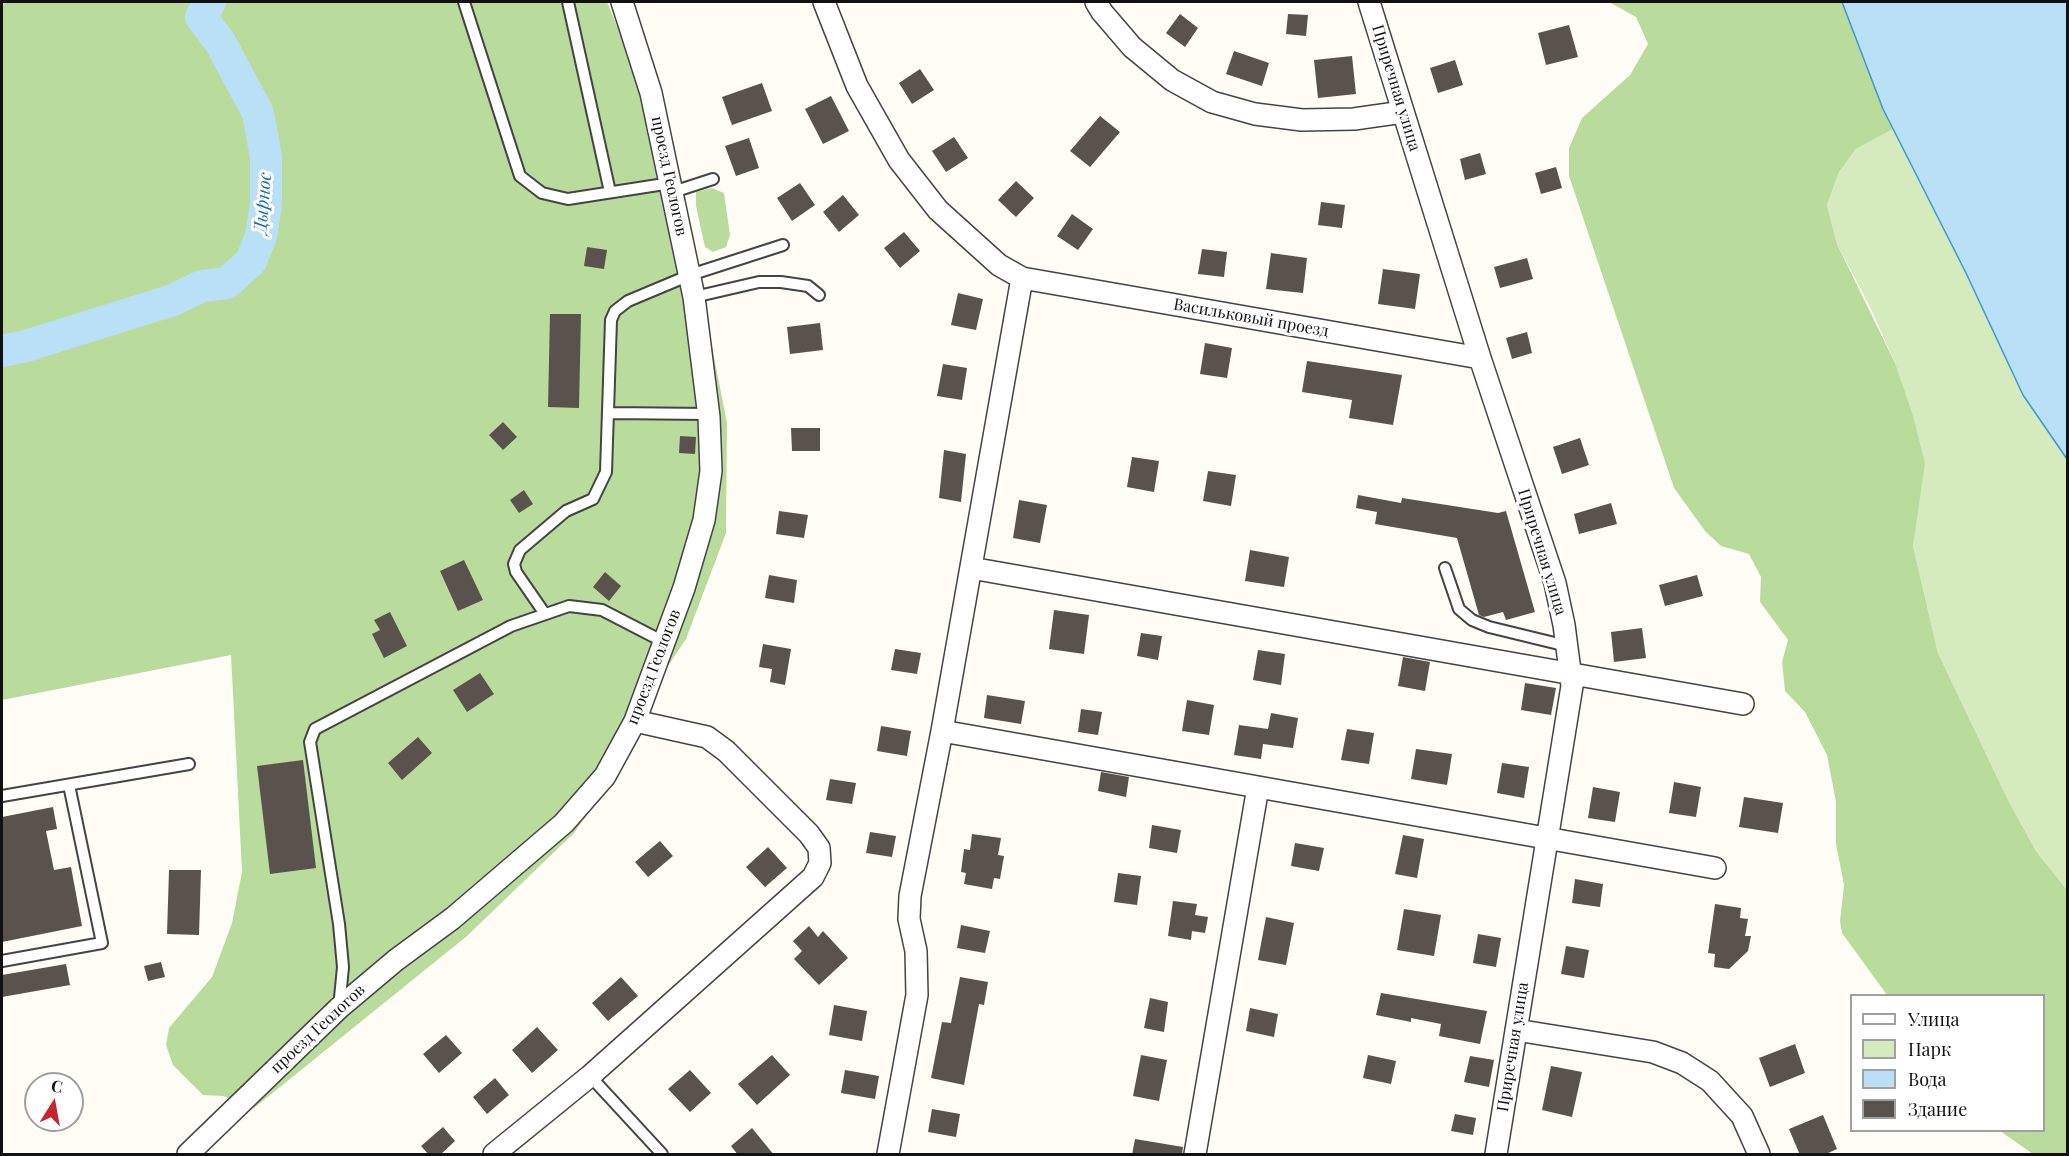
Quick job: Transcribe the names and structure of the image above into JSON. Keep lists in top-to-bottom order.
{
  "streets": {
    "street": ["Приречная улица", "проезд Геологов", "Васильковый проезд"]
  },
  "crossings": [
    ["Приречная улица", "Васильковый проезд"]
  ],
  "water": ["Дырнос"],
  "legend": [
    "Улица",
    "Парк",
    "Вода",
    "Здание"
  ],
  "north": "top"
}
